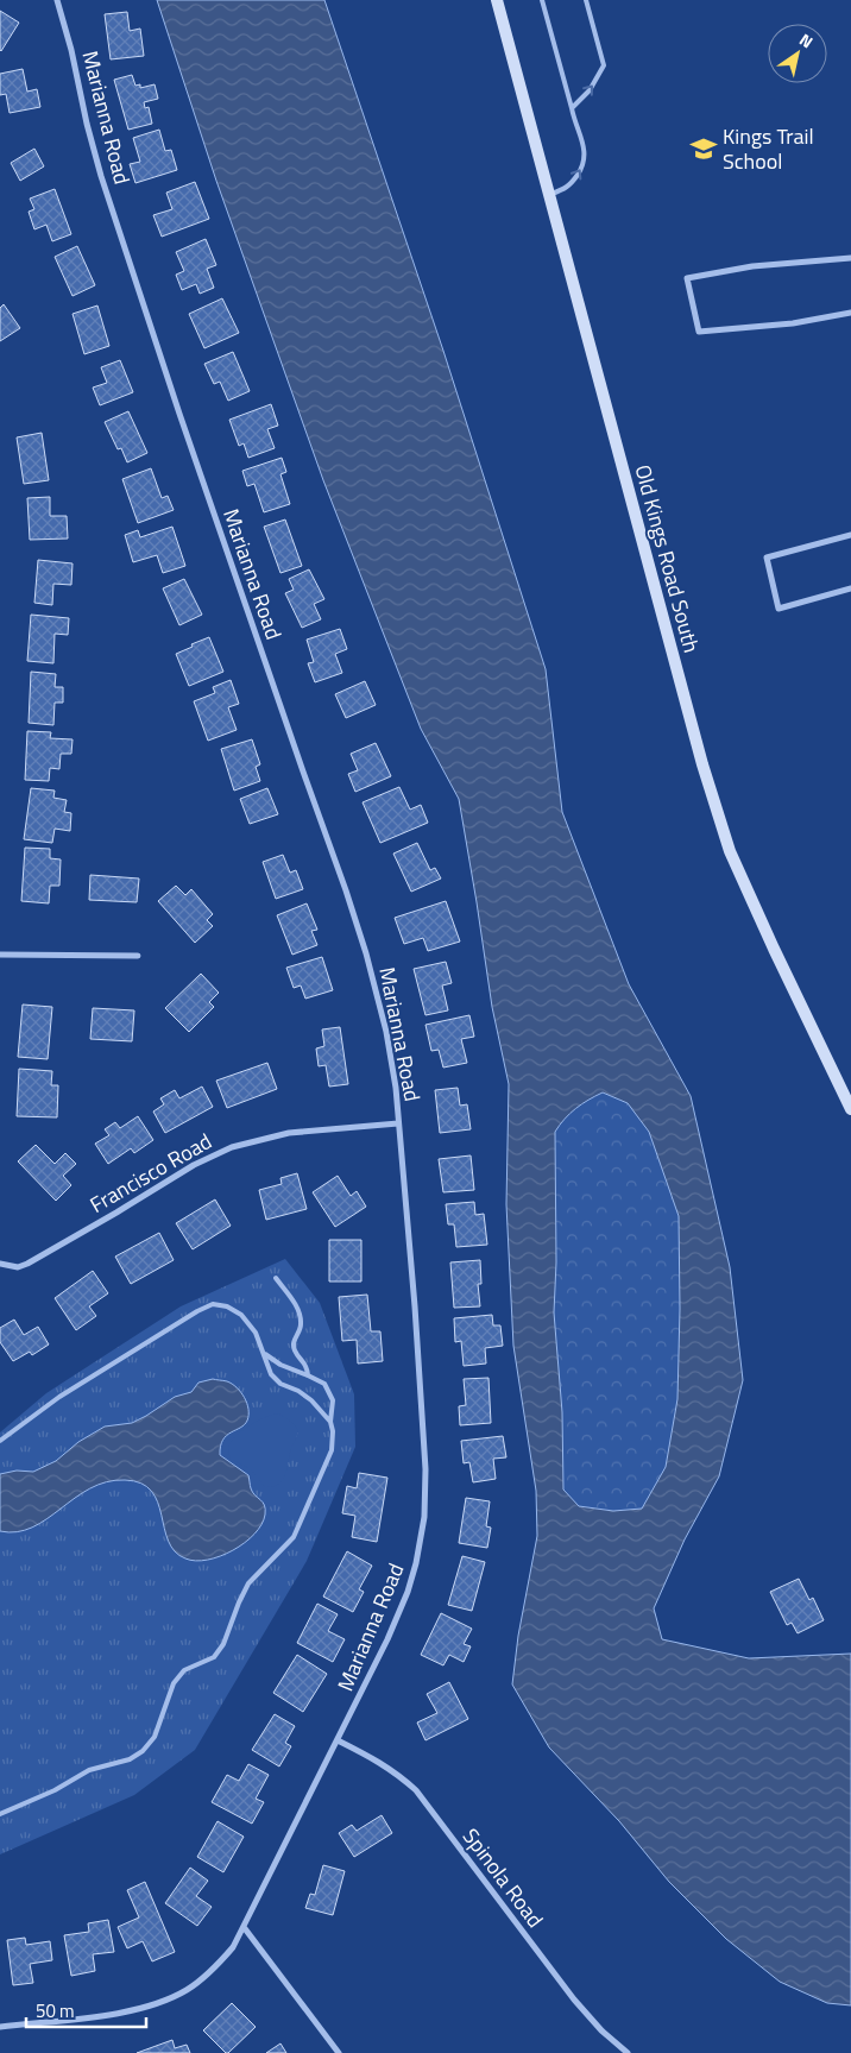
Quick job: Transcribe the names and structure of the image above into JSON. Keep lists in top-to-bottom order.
{
  "streets": {
    "street": [
      "Marianna Road",
      "Old Kings Road South",
      "Francisco Road",
      "Spinola Road"
    ]
  },
  "crossings": [
    ["Marianna Road", "Francisco Road"],
    ["Marianna Road", "Spinola Road"]
  ],
  "places": {
    "school or university": ["Kings Trail School"]
  },
  "scale_bar": "50 m",
  "north": "top right"
}
